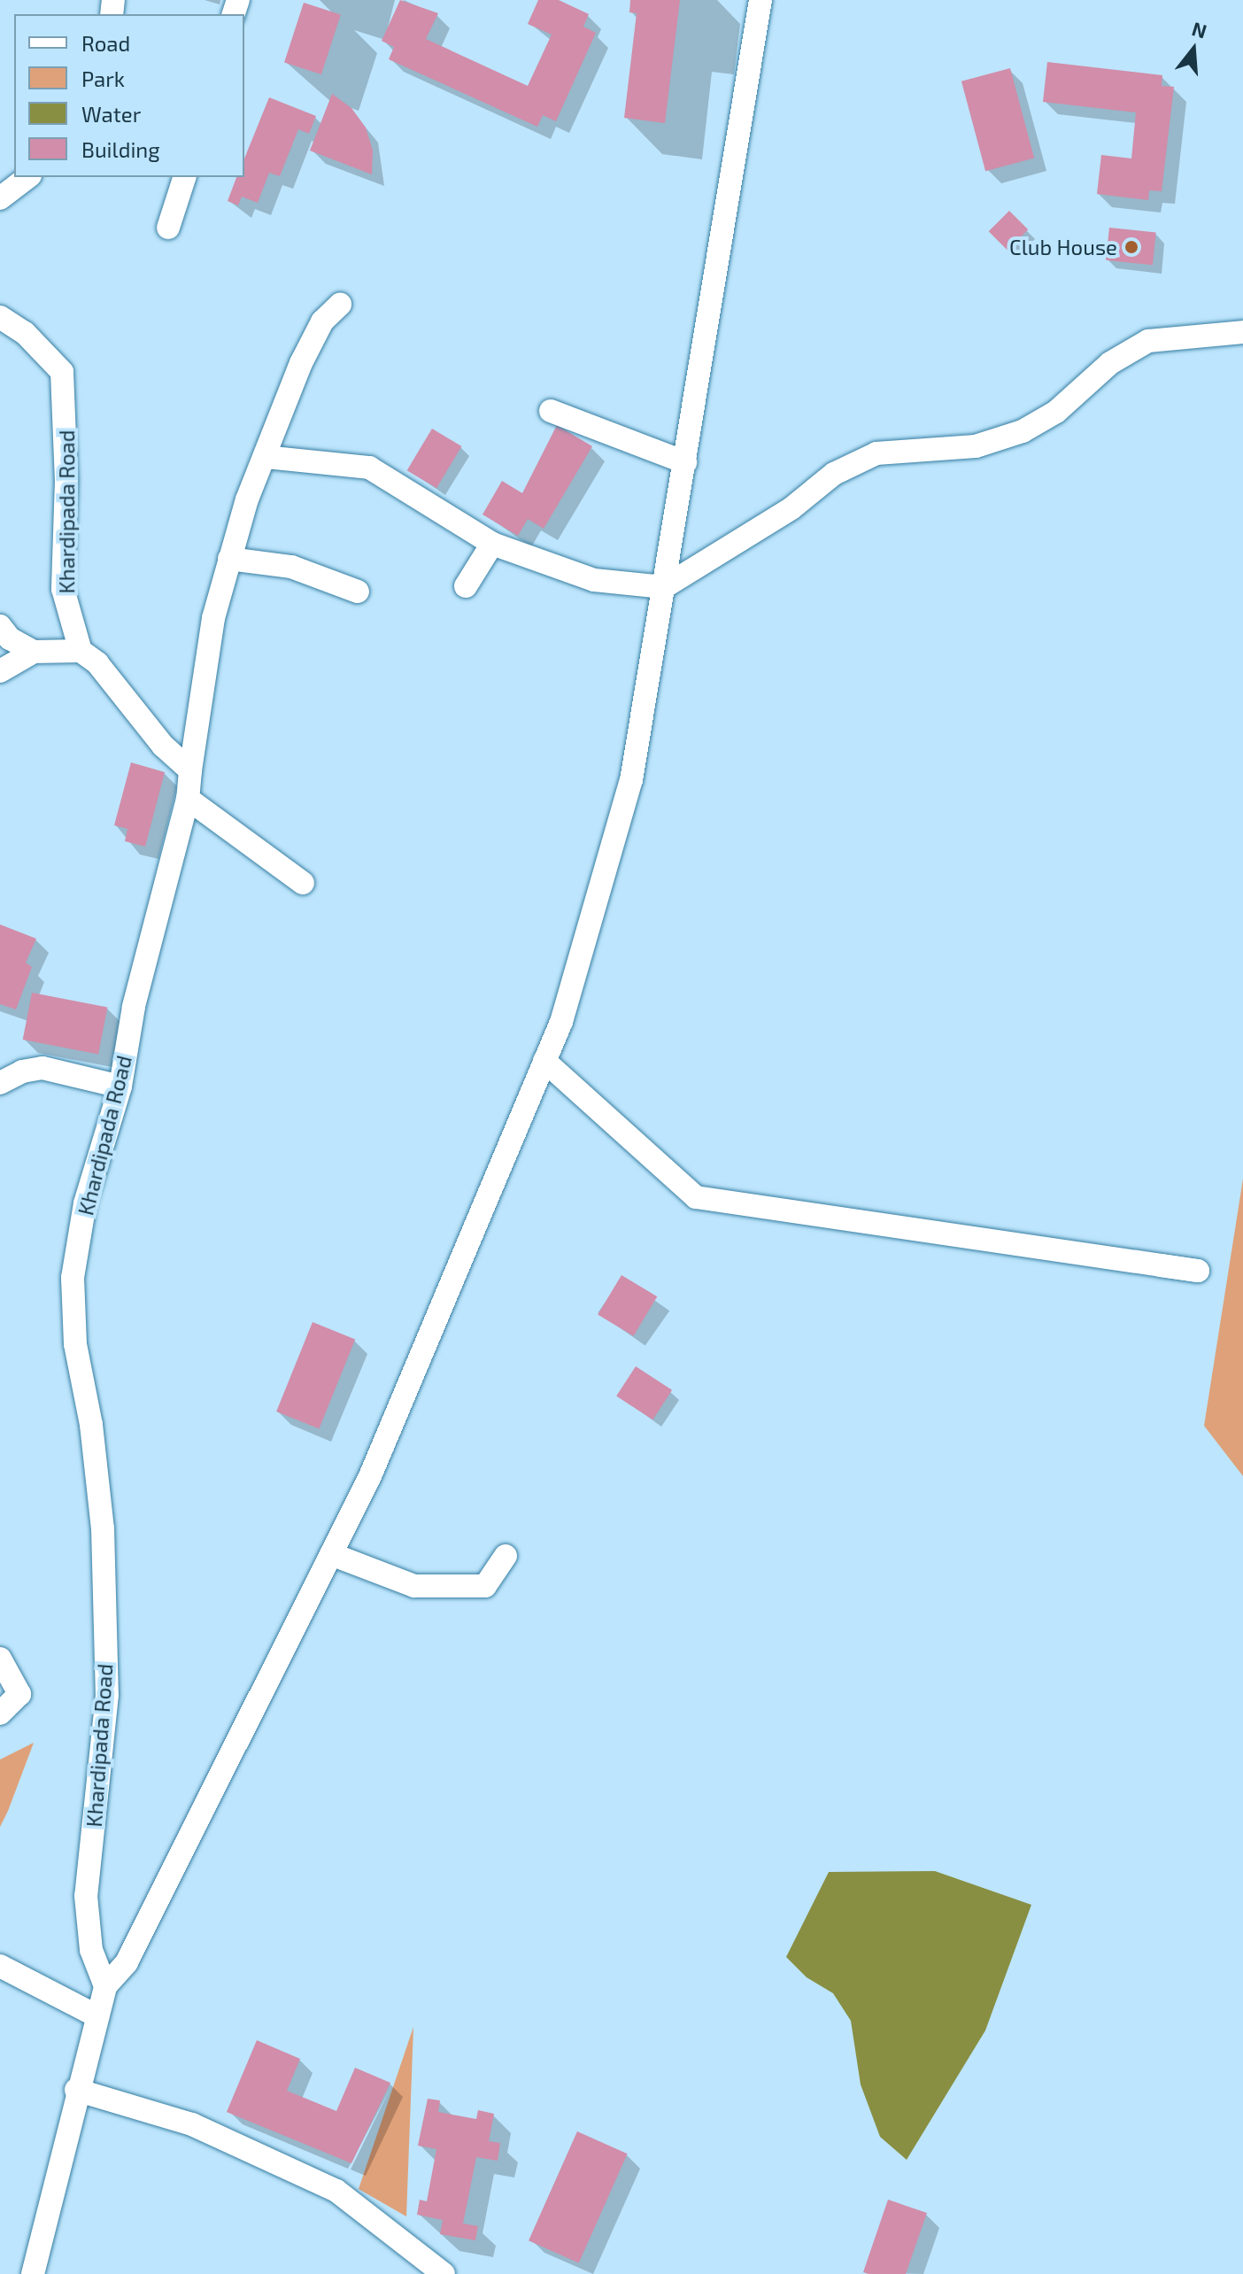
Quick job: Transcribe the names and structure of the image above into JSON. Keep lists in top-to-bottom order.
{
  "streets": {
    "street": ["Khardipada Road"]
  },
  "places": ["Club House"],
  "legend": [
    "Road",
    "Park",
    "Water",
    "Building"
  ],
  "north": "top"
}
